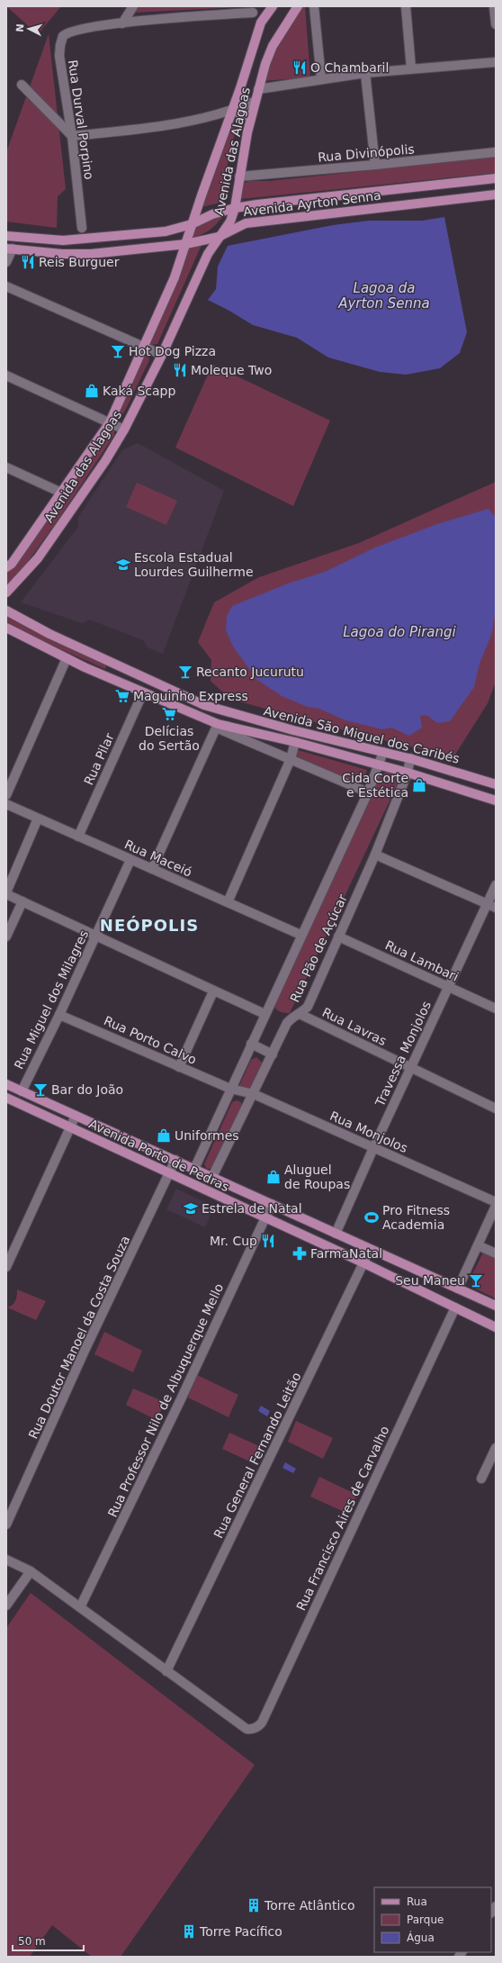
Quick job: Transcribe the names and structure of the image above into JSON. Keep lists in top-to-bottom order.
{
  "streets": {
    "main road": [
      "Avenida das Alagoas",
      "Avenida Ayrton Senna",
      "Avenida São Miguel dos Caribés",
      "Avenida Porto de Pedras"
    ],
    "street": [
      "Rua Durval Porpino",
      "Rua Divinópolis",
      "Rua Pilar",
      "Rua Maceió",
      "Rua Pão de Açúcar",
      "Rua Lambari",
      "Rua Miguel dos Milagres",
      "Rua Lavras",
      "Rua Porto Calvo",
      "Travessa Monjolos",
      "Rua Monjolos",
      "Rua Doutor Manoel da Costa Souza",
      "Rua Professor Nilo de Albuquerque Mello",
      "Rua General Fernando Leitão",
      "Rua Francisco Aires de Carvalho"
    ]
  },
  "crossings": [
    ["Avenida das Alagoas", "Rua Divinópolis"],
    ["Avenida das Alagoas", "Avenida Ayrton Senna"],
    ["Avenida São Miguel dos Caribés", "Rua Pilar"],
    ["Avenida São Miguel dos Caribés", "Rua Pão de Açúcar"],
    ["Rua Pilar", "Rua Maceió"],
    ["Rua Maceió", "Rua Pão de Açúcar"],
    ["Rua Maceió", "Rua Miguel dos Milagres"],
    ["Rua Pão de Açúcar", "Rua Lambari"],
    ["Rua Pão de Açúcar", "Rua Lavras"],
    ["Rua Pão de Açúcar", "Rua Porto Calvo"],
    ["Rua Pão de Açúcar", "Rua Monjolos"],
    ["Rua Pão de Açúcar", "Avenida Porto de Pedras"],
    ["Rua Lambari", "Travessa Monjolos"],
    ["Rua Miguel dos Milagres", "Rua Porto Calvo"],
    ["Rua Miguel dos Milagres", "Avenida Porto de Pedras"],
    ["Rua Lavras", "Travessa Monjolos"],
    ["Rua Porto Calvo", "Rua Monjolos"],
    ["Travessa Monjolos", "Rua Monjolos"],
    ["Travessa Monjolos", "Avenida Porto de Pedras"],
    ["Avenida Porto de Pedras", "Rua Doutor Manoel da Costa Souza"],
    ["Avenida Porto de Pedras", "Rua Professor Nilo de Albuquerque Mello"],
    ["Avenida Porto de Pedras", "Rua General Fernando Leitão"],
    ["Avenida Porto de Pedras", "Rua Francisco Aires de Carvalho"],
    ["Rua General Fernando Leitão", "Rua Francisco Aires de Carvalho"]
  ],
  "districts": ["NEÓPOLIS"],
  "water": ["Lagoa da Ayrton Senna", "Lagoa do Pirangi"],
  "places": {
    "restaurant": [
      "O Chambaril",
      "Reis Burguer",
      "Moleque Two",
      "Mr. Cup"
    ],
    "bar": [
      "Hot Dog Pizza",
      "Recanto Jucurutu",
      "Bar do João",
      "Seu Maneu"
    ],
    "shop": [
      "Kaká Scapp",
      "Cida Corte e Estética",
      "Uniformes",
      "Aluguel de Roupas"
    ],
    "school or university": ["Escola Estadual Lourdes Guilherme", "Estrela de Natal"],
    "supermarket": ["Maguinho Express", "Delícias do Sertão"],
    "sports": ["Pro Fitness Academia"],
    "pharmacy": ["FarmaNatal"],
    "building": ["Torre Atlântico", "Torre Pacífico"]
  },
  "legend": ["Rua", "Parque", "Água"],
  "scale_bar": "50 m",
  "north": "left"
}
